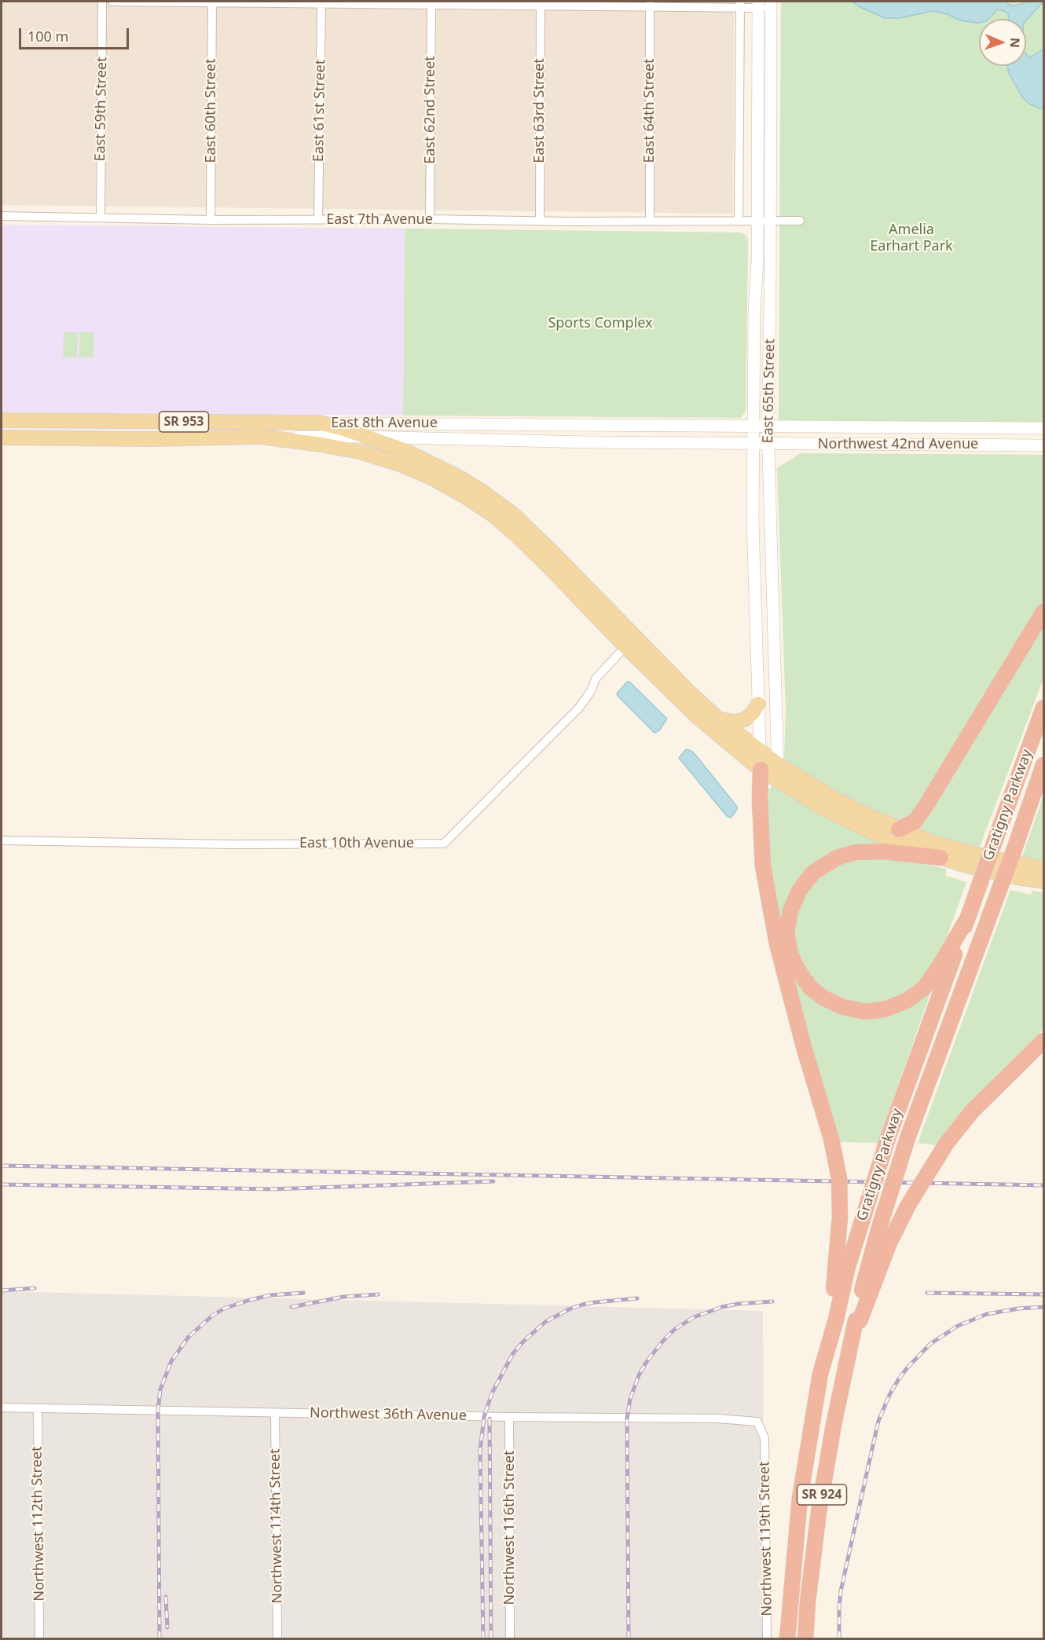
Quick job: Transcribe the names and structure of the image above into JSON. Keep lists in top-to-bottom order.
{
  "streets": {
    "highway": ["Gratigny Parkway", "SR 924"],
    "main road": [
      "East 65th Street",
      "SR 953",
      "East 8th Avenue",
      "Northwest 42nd Avenue"
    ],
    "street": [
      "East 59th Street",
      "East 62nd Street",
      "East 60th Street",
      "East 61st Street",
      "East 63rd Street",
      "East 64th Street",
      "East 7th Avenue",
      "East 10th Avenue",
      "Northwest 36th Avenue",
      "Northwest 112th Street",
      "Northwest 114th Street",
      "Northwest 116th Street",
      "Northwest 119th Street"
    ]
  },
  "crossings": [
    ["East 59th Street", "East 7th Avenue"],
    ["East 62nd Street", "East 7th Avenue"],
    ["East 60th Street", "East 7th Avenue"],
    ["East 61st Street", "East 7th Avenue"],
    ["East 63rd Street", "East 7th Avenue"],
    ["East 64th Street", "East 7th Avenue"],
    ["East 7th Avenue", "East 65th Street"],
    ["East 65th Street", "East 8th Avenue"],
    ["East 65th Street", "Northwest 42nd Avenue"],
    ["East 8th Avenue", "Northwest 42nd Avenue"],
    ["Gratigny Parkway", "SR 924"],
    ["Northwest 36th Avenue", "Northwest 112th Street"],
    ["Northwest 36th Avenue", "Northwest 114th Street"],
    ["Northwest 36th Avenue", "Northwest 116th Street"],
    ["Northwest 36th Avenue", "Northwest 119th Street"]
  ],
  "parks": ["Amelia Earhart Park", "Sports Complex"],
  "scale_bar": "100 m",
  "north": "right"
}
